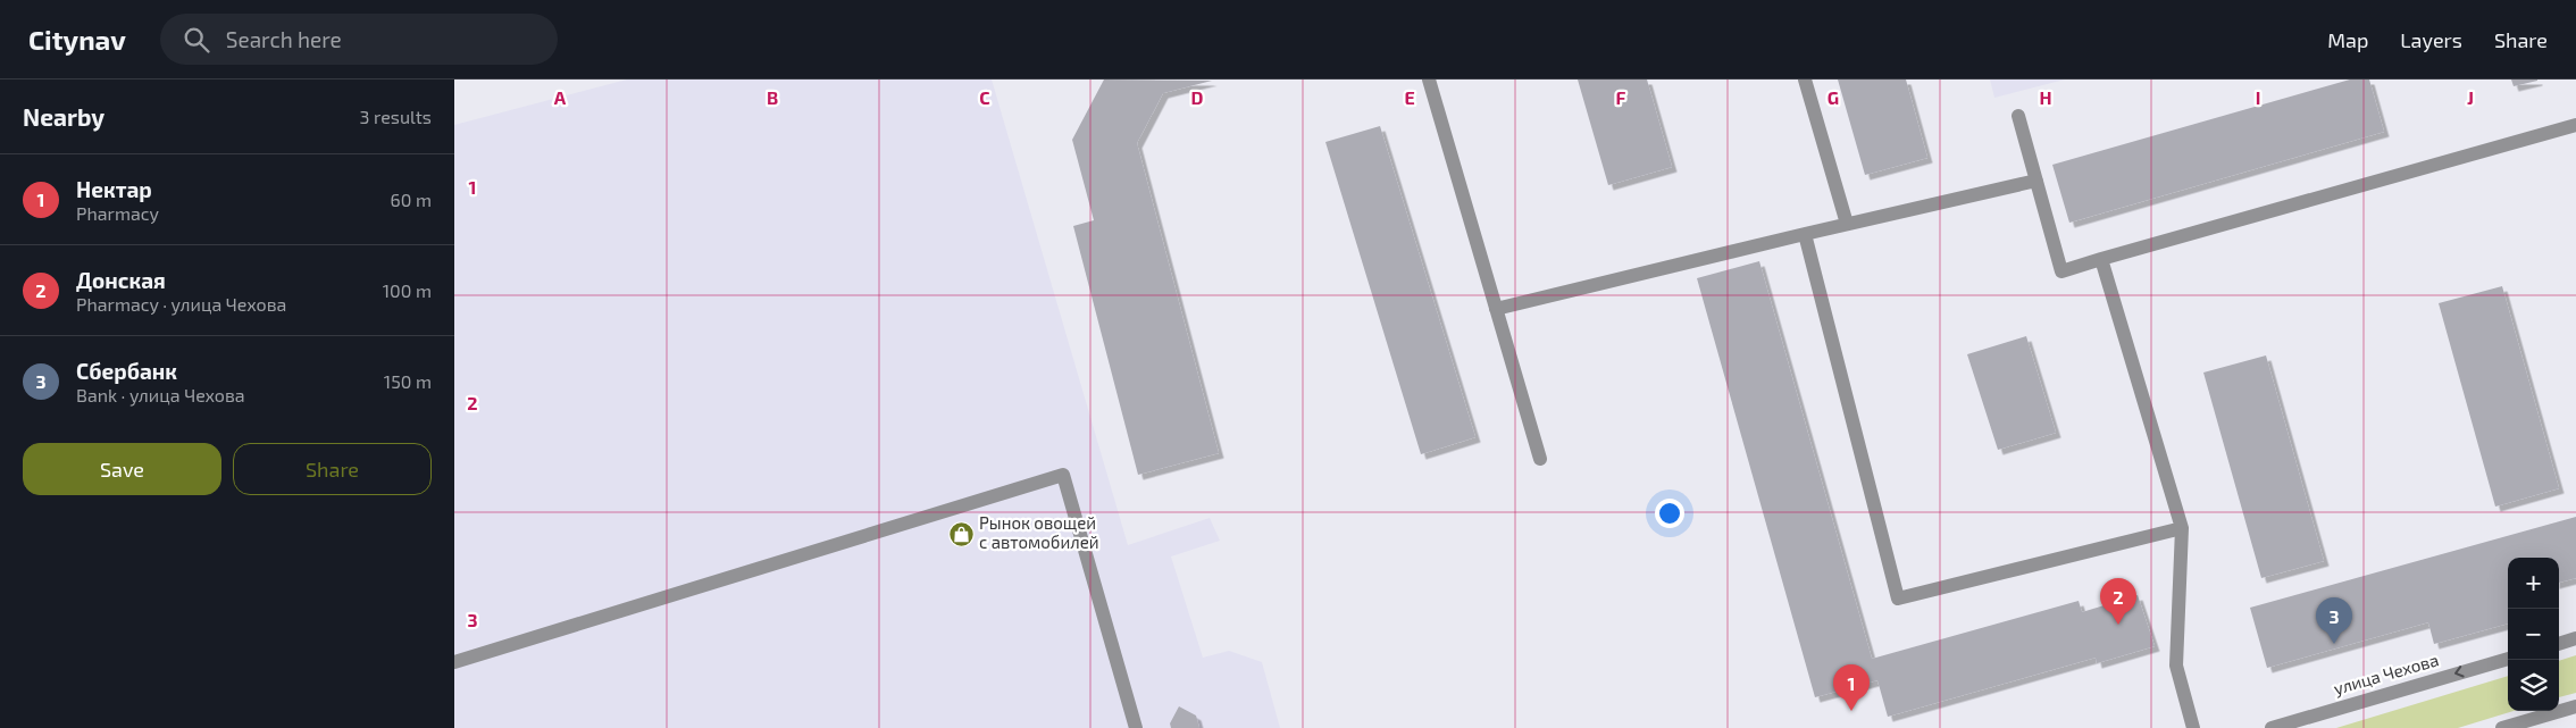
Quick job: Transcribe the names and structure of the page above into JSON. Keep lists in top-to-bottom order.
{
  "streets": {
    "street": ["улица Чехова"]
  },
  "one_way": ["улица Чехова"],
  "places": {
    "shop": ["Рынок овощей с автомобилей"]
  },
  "page": {
    "header": "Citynav",
    "search": "Search here",
    "nav": ["Map", "Layers", "Share"],
    "heading": ["Nearby", "3 results"],
    "list": [
      {
        "mark": "1",
        "name": "Нектар",
        "note": "Pharmacy",
        "value": "60 m"
      },
      {
        "mark": "2",
        "name": "Донская",
        "note": "Pharmacy · улица Чехова",
        "value": "100 m"
      },
      {
        "mark": "3",
        "name": "Сбербанк",
        "note": "Bank · улица Чехова",
        "value": "150 m"
      }
    ],
    "buttons": ["Save", "Share"],
    "map_buttons": ["+", "−"],
    "pins": ["2", "3", "1"]
  },
  "grid": {
    "columns": [
      "A",
      "B",
      "C",
      "D",
      "E",
      "F",
      "G",
      "H",
      "I",
      "J"
    ],
    "rows": ["1", "2", "3"]
  }
}
